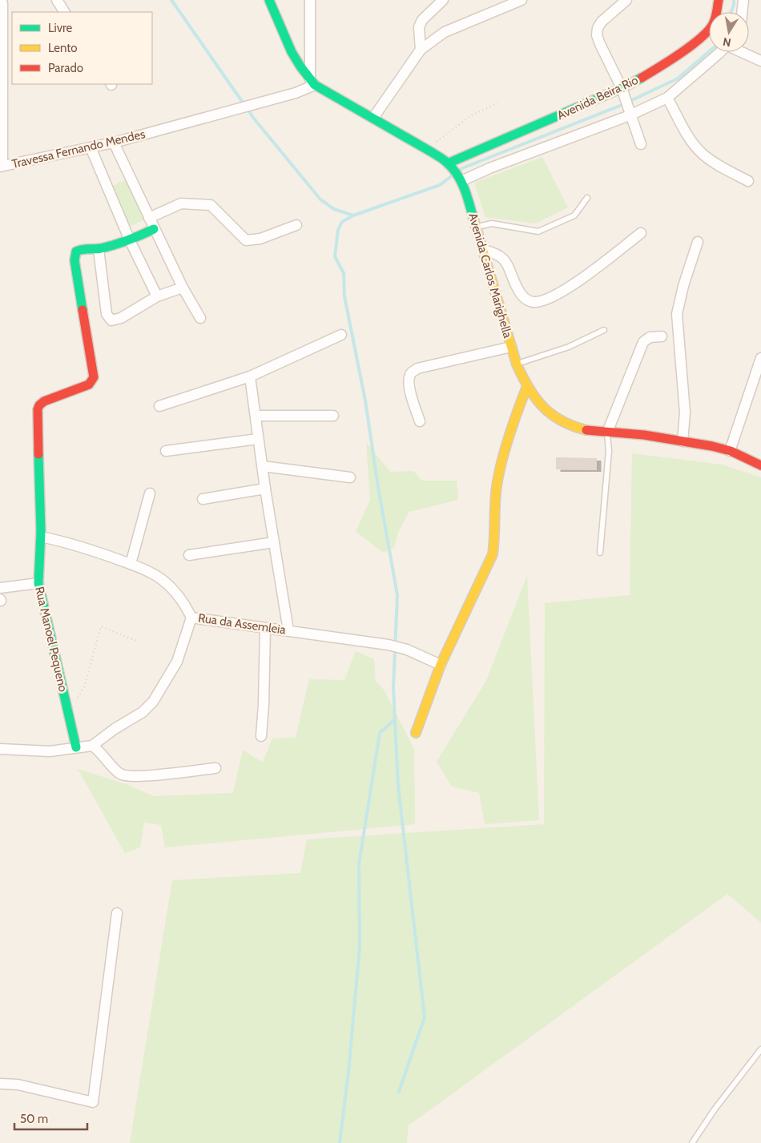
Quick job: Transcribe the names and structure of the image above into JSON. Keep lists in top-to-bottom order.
{
  "streets": {
    "street": [
      "Avenida Beira Rio",
      "Travessa Fernando Mendes",
      "Avenida Carlos Marighella",
      "Rua da Assemleia",
      "Rua Manoel Pequeno"
    ]
  },
  "crossings": [
    ["Avenida Beira Rio", "Avenida Carlos Marighella"],
    ["Travessa Fernando Mendes", "Avenida Carlos Marighella"],
    ["Rua da Assemleia", "Rua Manoel Pequeno"]
  ],
  "legend": ["Livre", "Lento", "Parado"],
  "scale_bar": "50 m",
  "north": "bottom"
}
